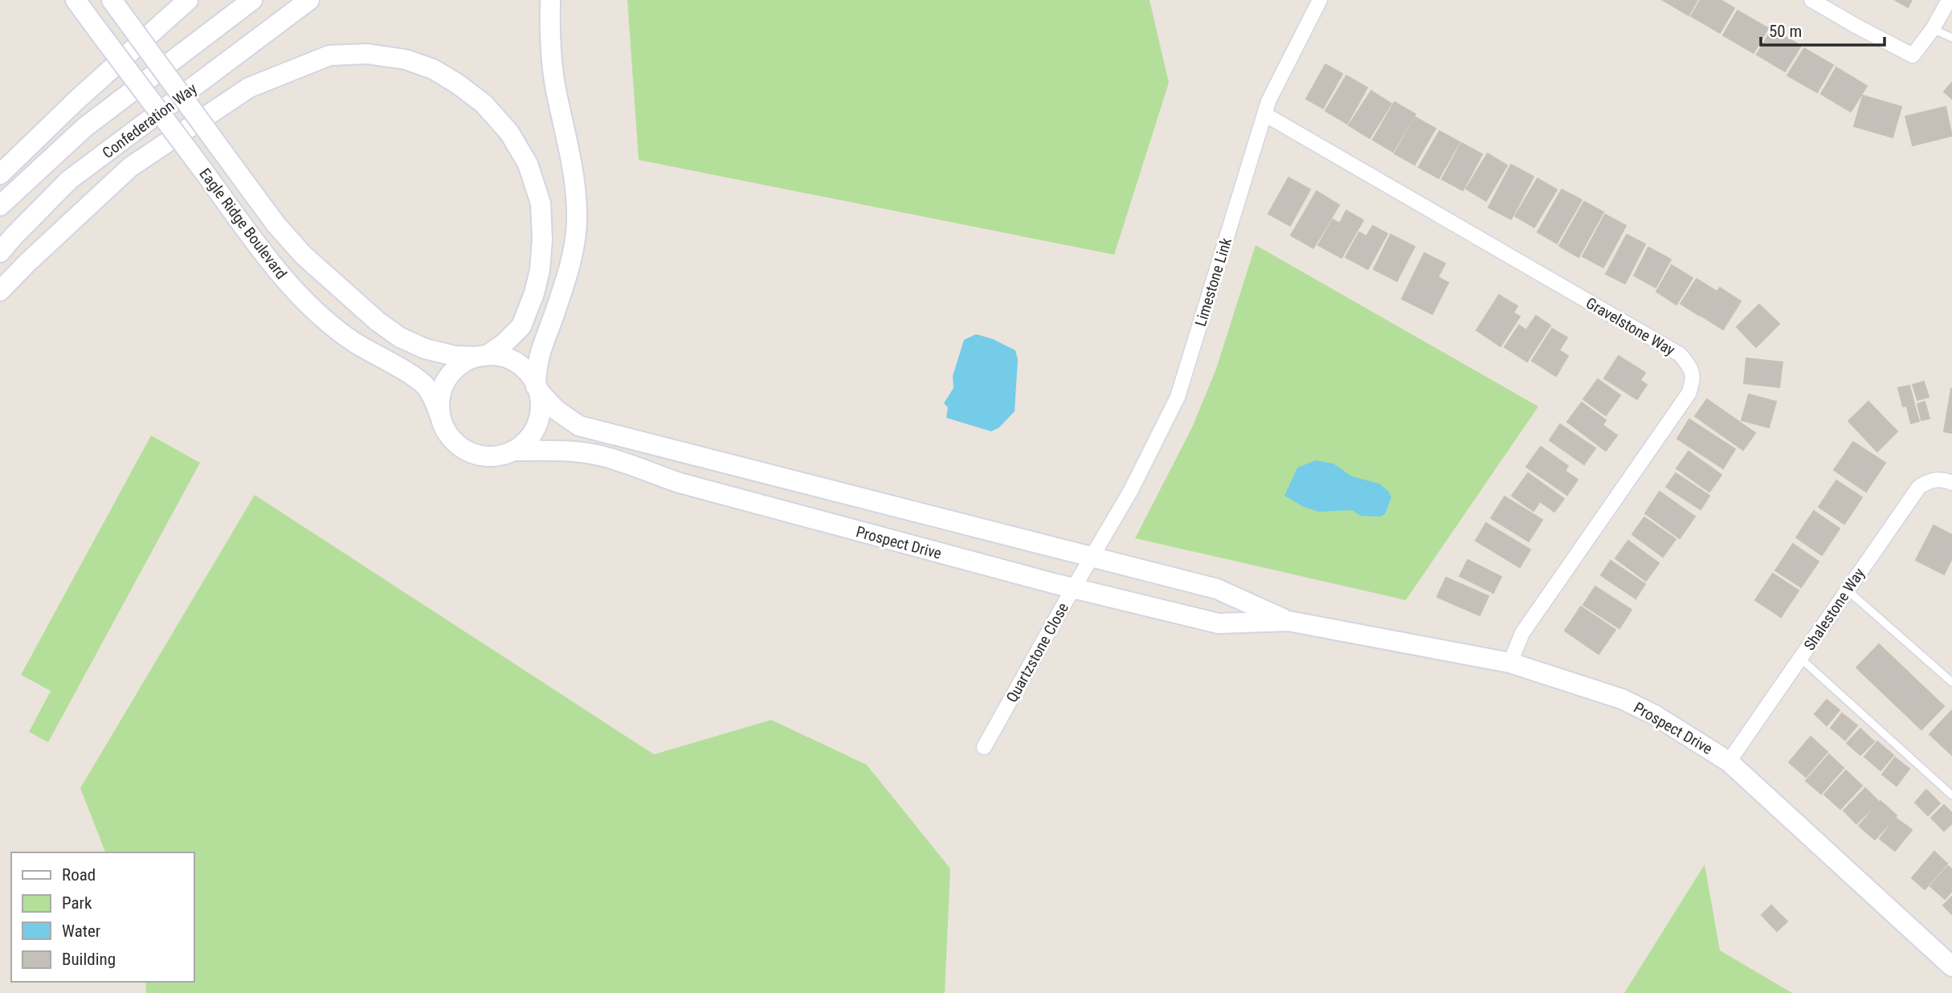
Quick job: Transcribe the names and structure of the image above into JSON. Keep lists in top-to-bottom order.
{
  "streets": {
    "street": [
      "Confederation Way",
      "Eagle Ridge Boulevard",
      "Limestone Link",
      "Gravelstone Way",
      "Prospect Drive",
      "Shalestone Way",
      "Quartzstone Close"
    ]
  },
  "crossings": [
    ["Eagle Ridge Boulevard", "Prospect Drive"],
    ["Limestone Link", "Gravelstone Way"],
    ["Limestone Link", "Prospect Drive"],
    ["Limestone Link", "Quartzstone Close"],
    ["Gravelstone Way", "Prospect Drive"],
    ["Prospect Drive", "Shalestone Way"],
    ["Prospect Drive", "Quartzstone Close"]
  ],
  "legend": [
    "Road",
    "Park",
    "Water",
    "Building"
  ],
  "scale_bar": "50 m"
}
